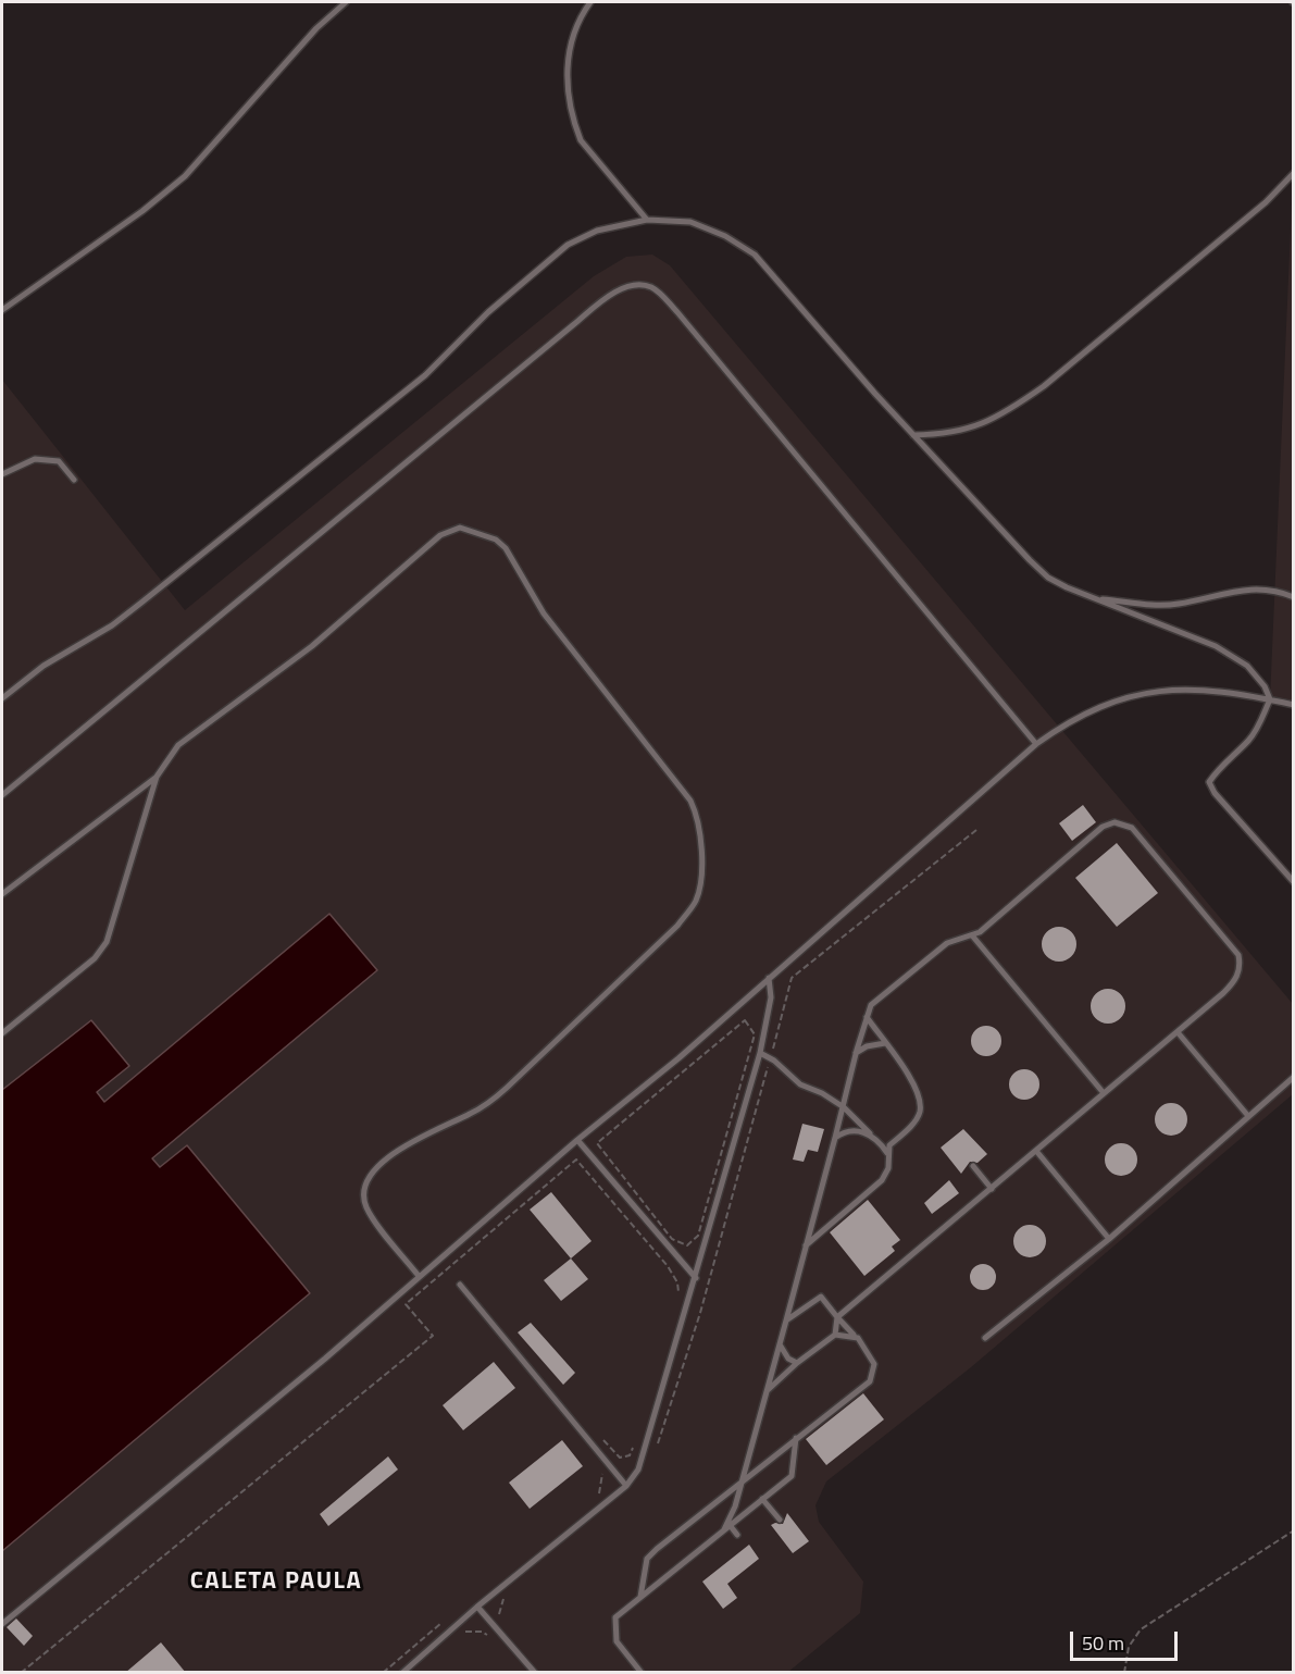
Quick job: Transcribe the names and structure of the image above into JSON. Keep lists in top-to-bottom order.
{
  "districts": ["CALETA PAULA"],
  "scale_bar": "50 m"
}
